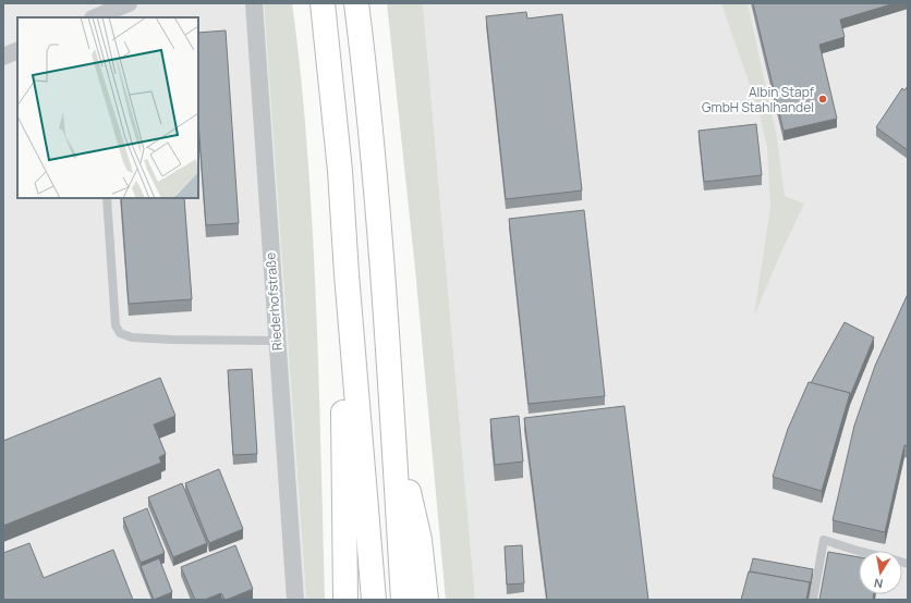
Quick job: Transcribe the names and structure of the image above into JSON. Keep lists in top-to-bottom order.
{
  "streets": {
    "street": ["Riederhofstraße"]
  },
  "places": ["Albin Stapf GmbH Stahlhandel"],
  "north": "bottom"
}
